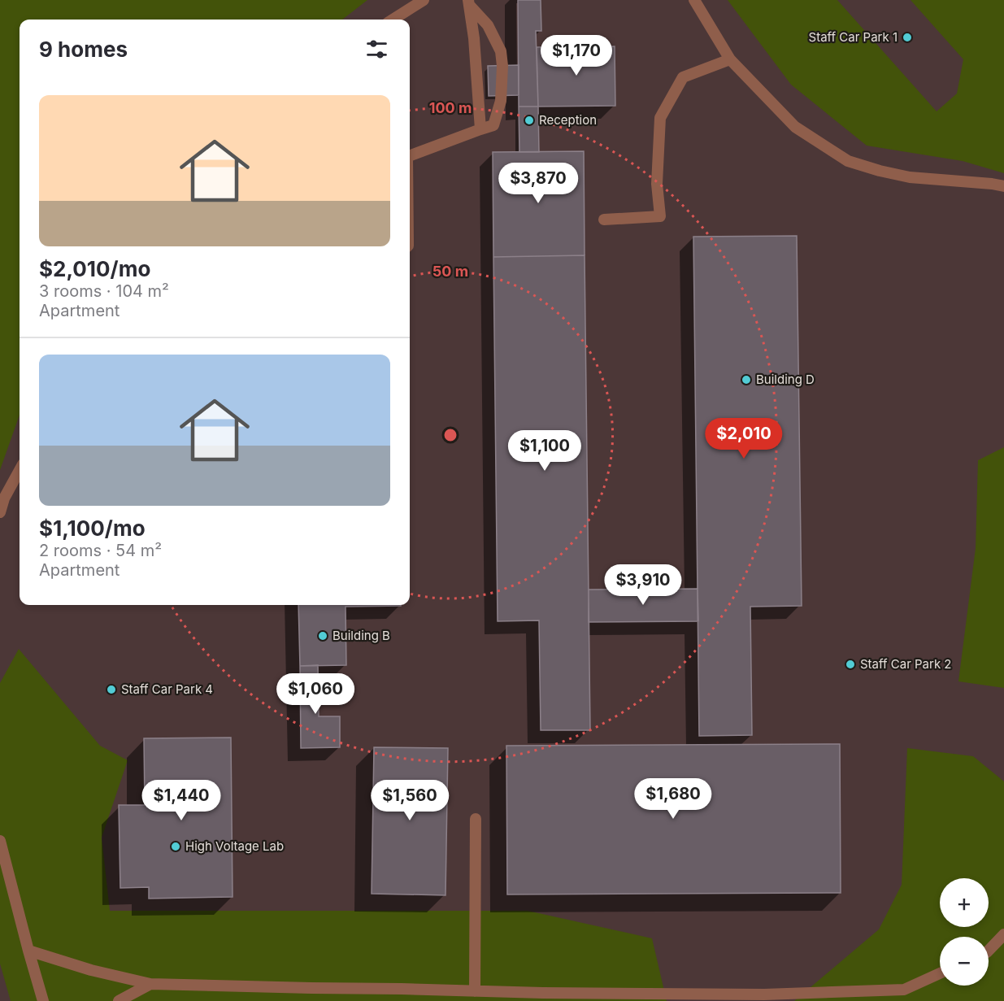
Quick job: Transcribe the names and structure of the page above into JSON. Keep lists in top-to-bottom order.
{
  "places": [
    "Staff Car Park 1",
    "Reception",
    "Building D",
    "Building B",
    "Staff Car Park 2",
    "Staff Car Park 4",
    "High Voltage Lab"
  ],
  "page": {
    "heading": "9 homes",
    "price": [
      "$1,170",
      "$3,870",
      "$2,010",
      "$1,100",
      "$3,910",
      "$1,060",
      "$1,680",
      "$1,440",
      "$1,560"
    ],
    "list": [
      {
        "name": "$2,010/mo",
        "note": "3 rooms · 104 m² · Apartment"
      },
      {
        "name": "$1,100/mo",
        "note": "2 rooms · 54 m² · Apartment"
      }
    ],
    "map_buttons": ["+", "−"]
  },
  "rings": ["100 m", "50 m"]
}
